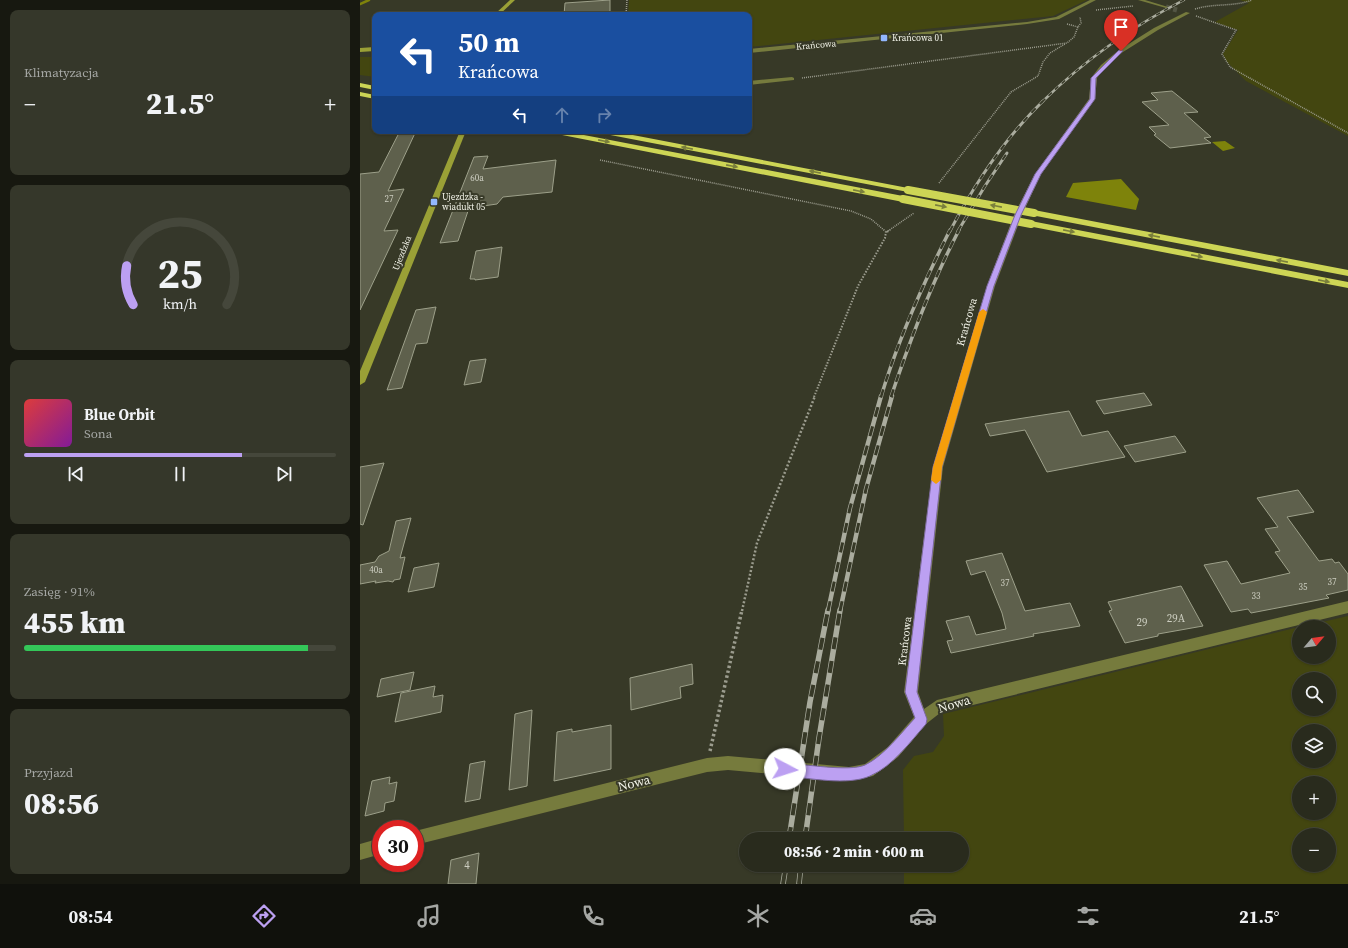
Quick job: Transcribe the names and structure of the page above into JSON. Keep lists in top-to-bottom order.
{
  "streets": {
    "main road": ["Ujezdzka"],
    "street": ["Krańcowa", "Nowa"]
  },
  "crossings": [
    ["Krańcowa", "Nowa"]
  ],
  "places": {
    "transit": ["Krańcowa 01", "Ujezdzka - wiadukt 05"]
  },
  "house_numbers": [
    "60a",
    "27",
    "40a",
    "37",
    "37",
    "35",
    "33",
    "29A",
    "29",
    "4"
  ],
  "north": "top right",
  "page": {
    "tile": [
      "Klimatyzacja",
      ["Zasięg · 91%", "455 km"],
      ["Przyjazd", "08:56"]
    ],
    "turn": ["50 m", "Krańcowa"],
    "heat": ["−", "21.5°", "+"],
    "song": ["Blue Orbit", "Sona"],
    "map_buttons": ["+", "−"],
    "limit": "30",
    "trip": "08:56 · 2 min · 600 m",
    "tabs": ["08:54", "21.5°"],
    "gauge": ["25", "km/h"]
  }
}
